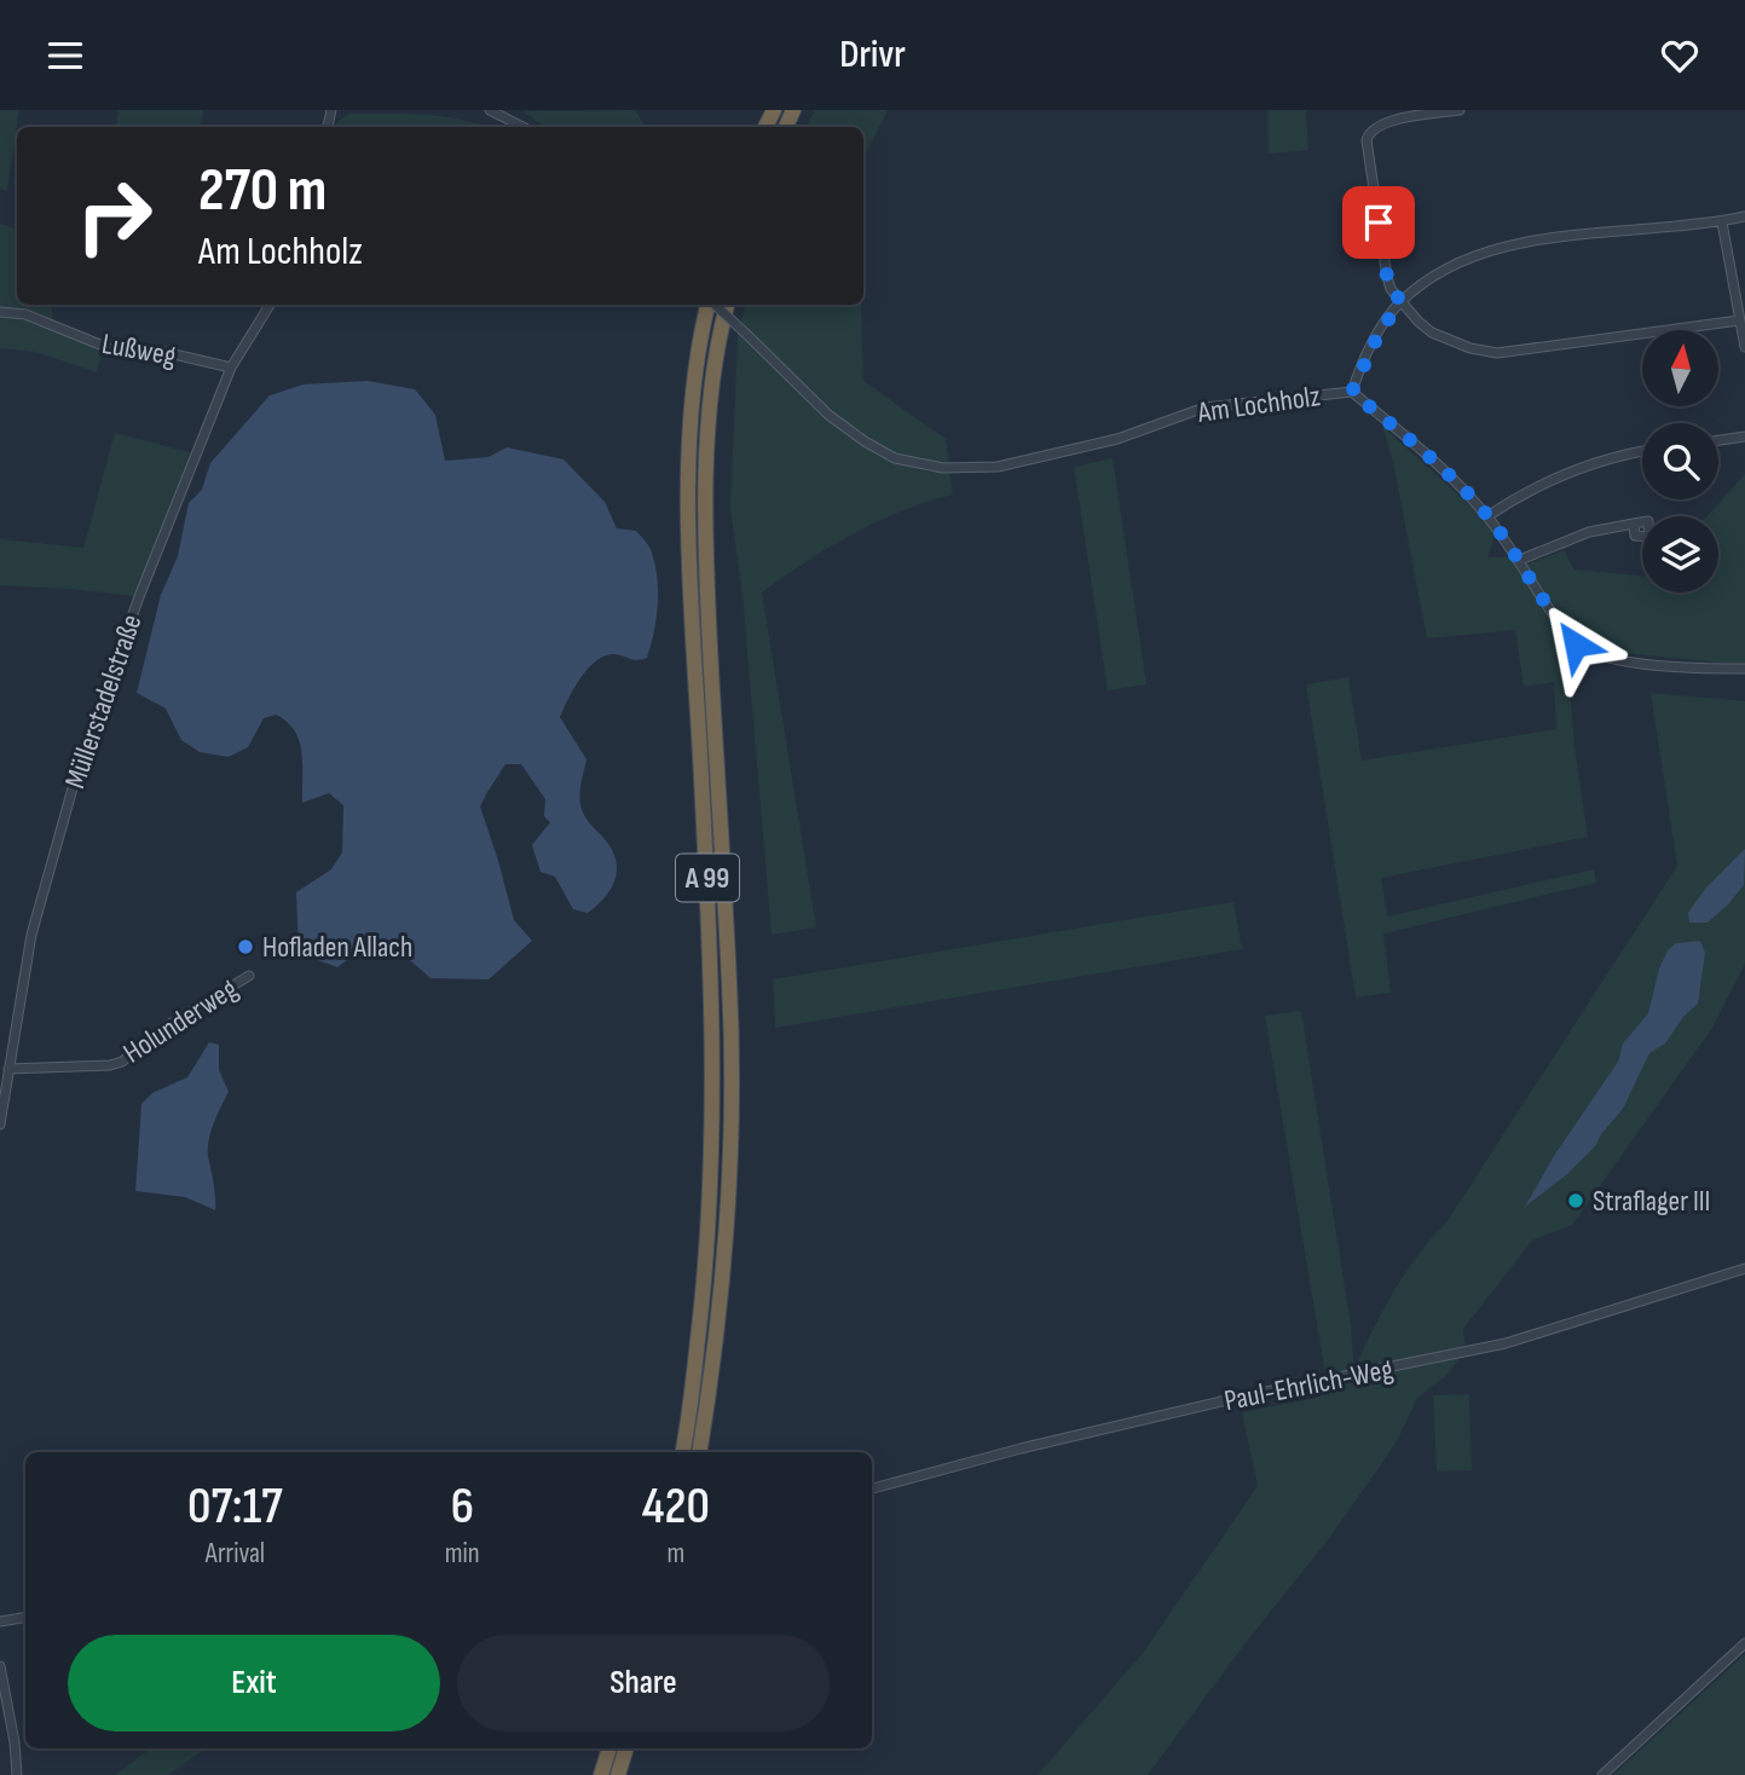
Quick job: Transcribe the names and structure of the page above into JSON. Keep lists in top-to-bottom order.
{
  "streets": {
    "highway": ["A 99"],
    "street": [
      "Lußweg",
      "Am Lochholz",
      "Müllerstadelstraße",
      "Holunderweg",
      "Paul-Ehrlich-Weg"
    ]
  },
  "crossings": [
    ["Lußweg", "Müllerstadelstraße"],
    ["Müllerstadelstraße", "Holunderweg"]
  ],
  "places": ["Hofladen Allach", "Straflager III"],
  "north": "top",
  "page": {
    "header": "Drivr",
    "turn": ["270 m", "Am Lochholz"],
    "eta": [
      "07:17",
      "Arrival",
      "6",
      "min",
      "420",
      "m"
    ],
    "buttons": ["Exit", "Share"]
  }
}
